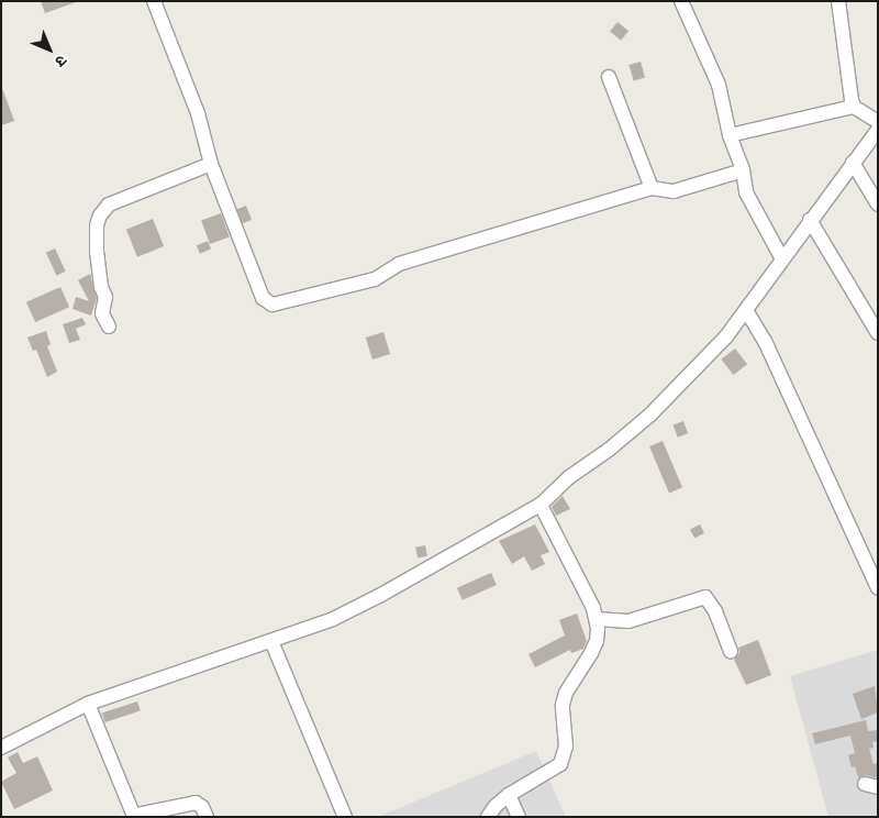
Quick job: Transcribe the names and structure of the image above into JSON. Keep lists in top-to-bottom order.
{
  "north": "bottom right"
}
